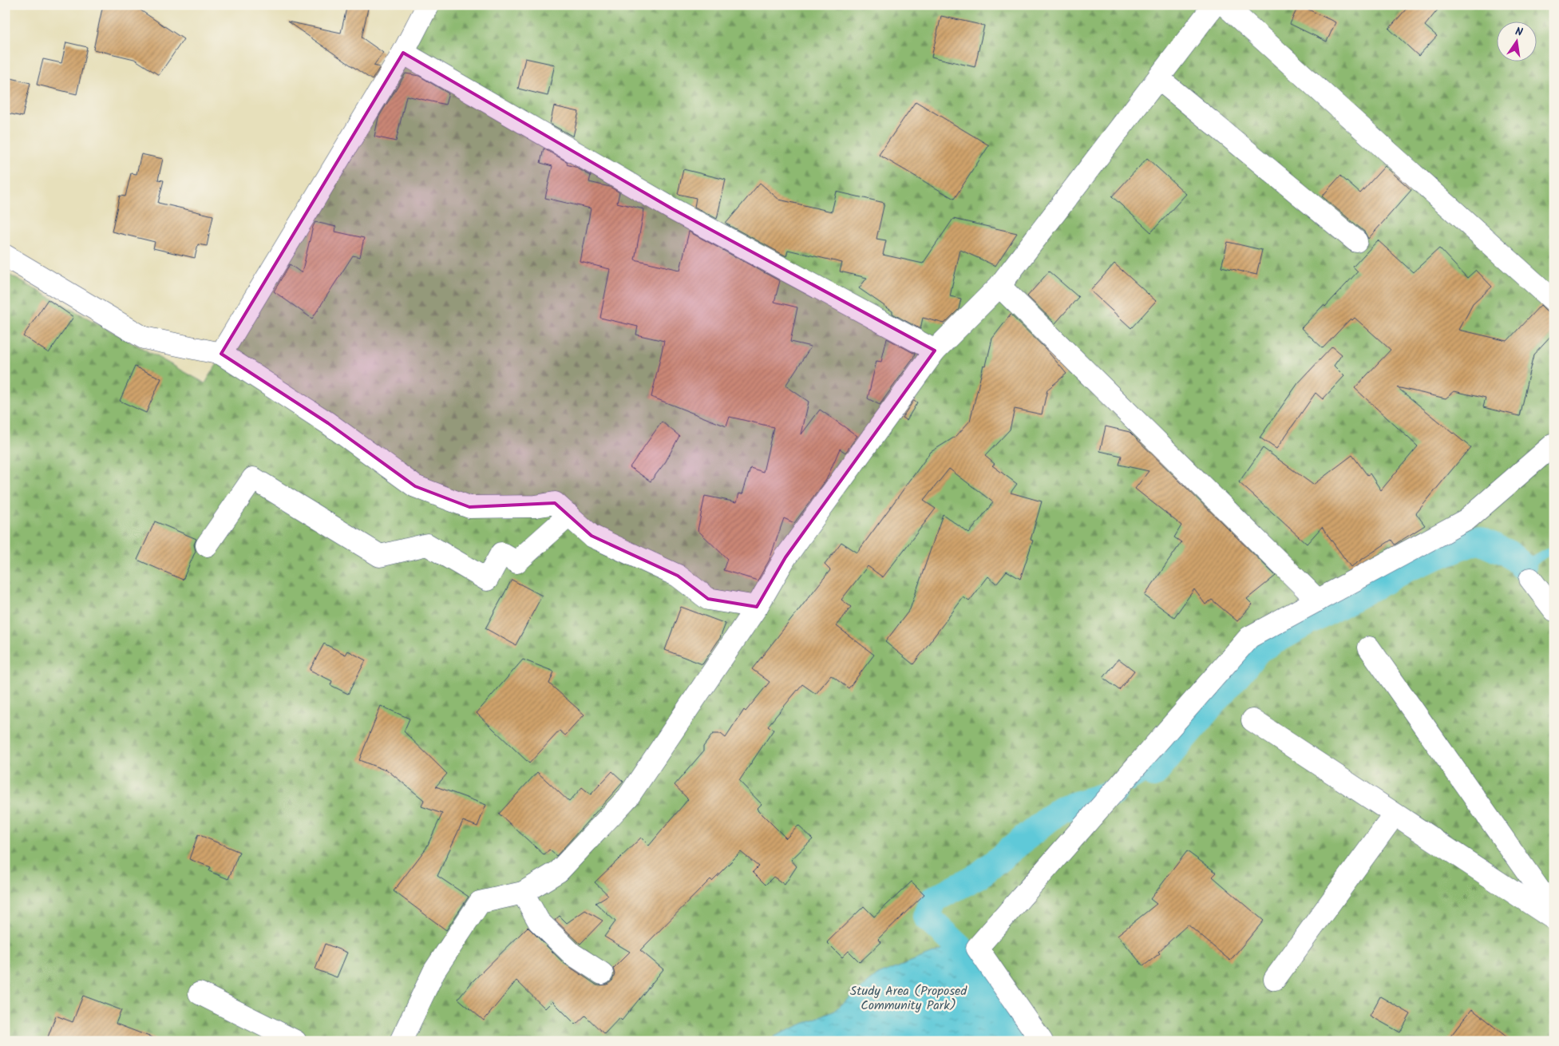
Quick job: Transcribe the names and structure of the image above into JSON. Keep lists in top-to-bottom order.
{
  "parks": ["Study Area (Proposed Community Park)"],
  "north": "top"
}
